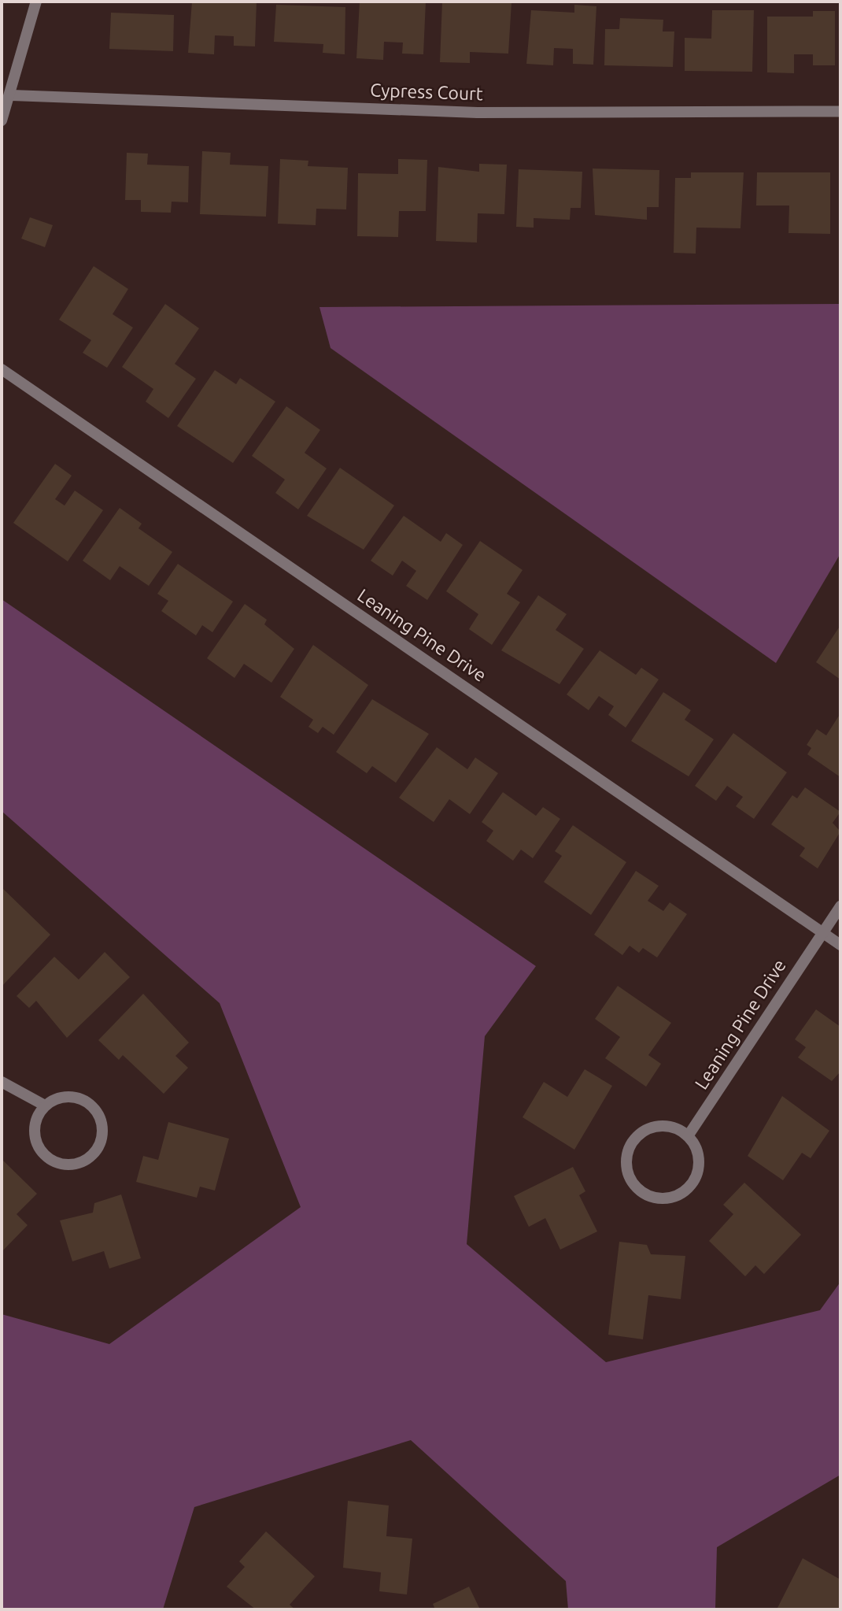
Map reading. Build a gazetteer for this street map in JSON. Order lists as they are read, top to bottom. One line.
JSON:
{"streets":{"street":["Cypress Court","Leaning Pine Drive"]}}
